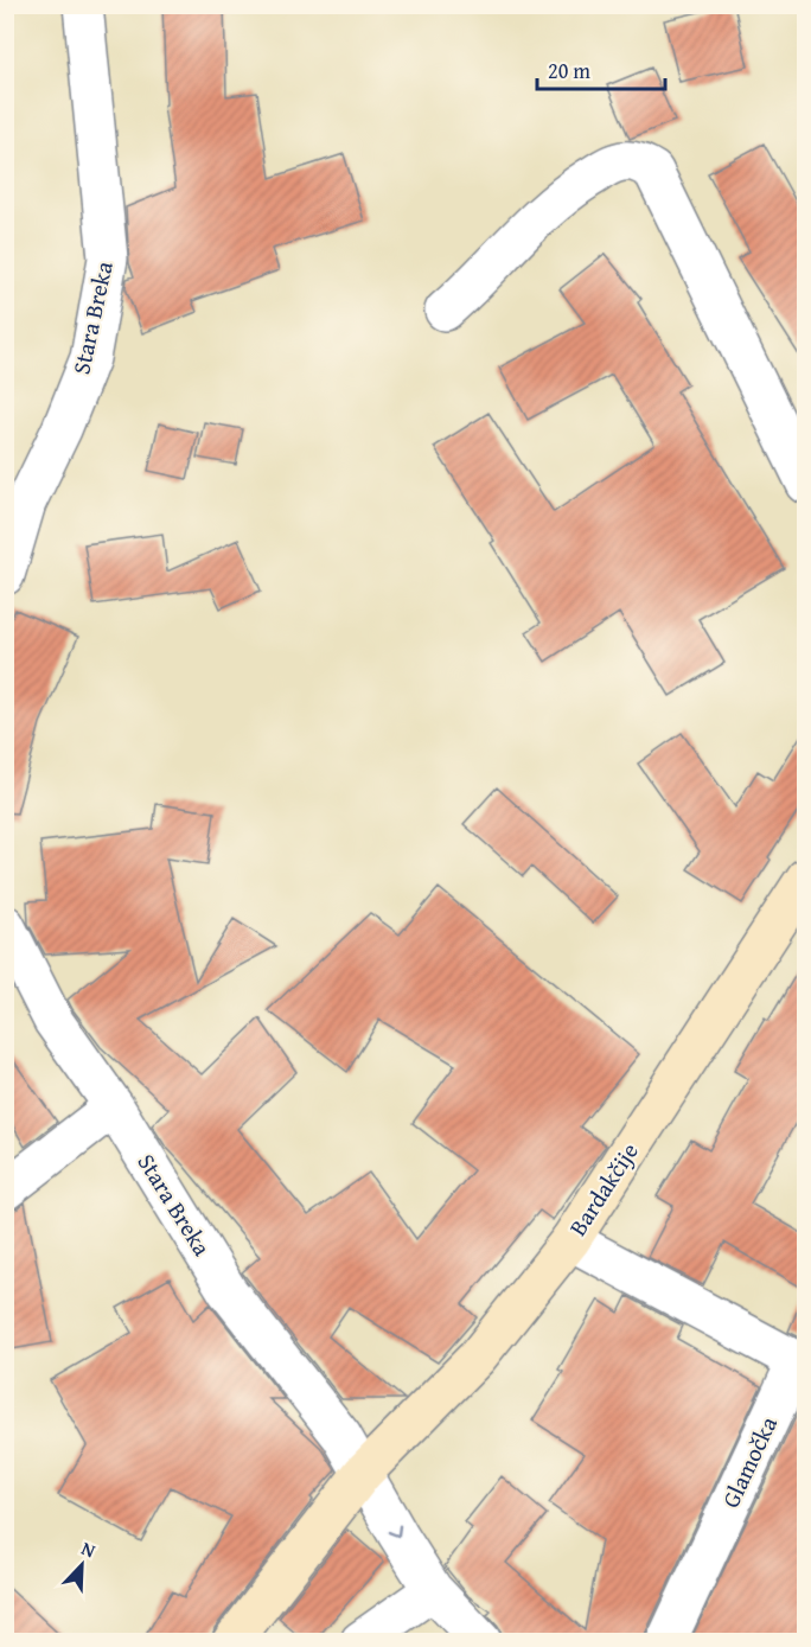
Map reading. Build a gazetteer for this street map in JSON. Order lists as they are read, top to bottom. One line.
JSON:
{"streets":{"street":["Stara Breka","Bardakčije","Glamočka"]},"crossings":[["Stara Breka","Bardakčije"],["Bardakčije","Glamočka"]],"scale_bar":"20 m","north":"top right"}
